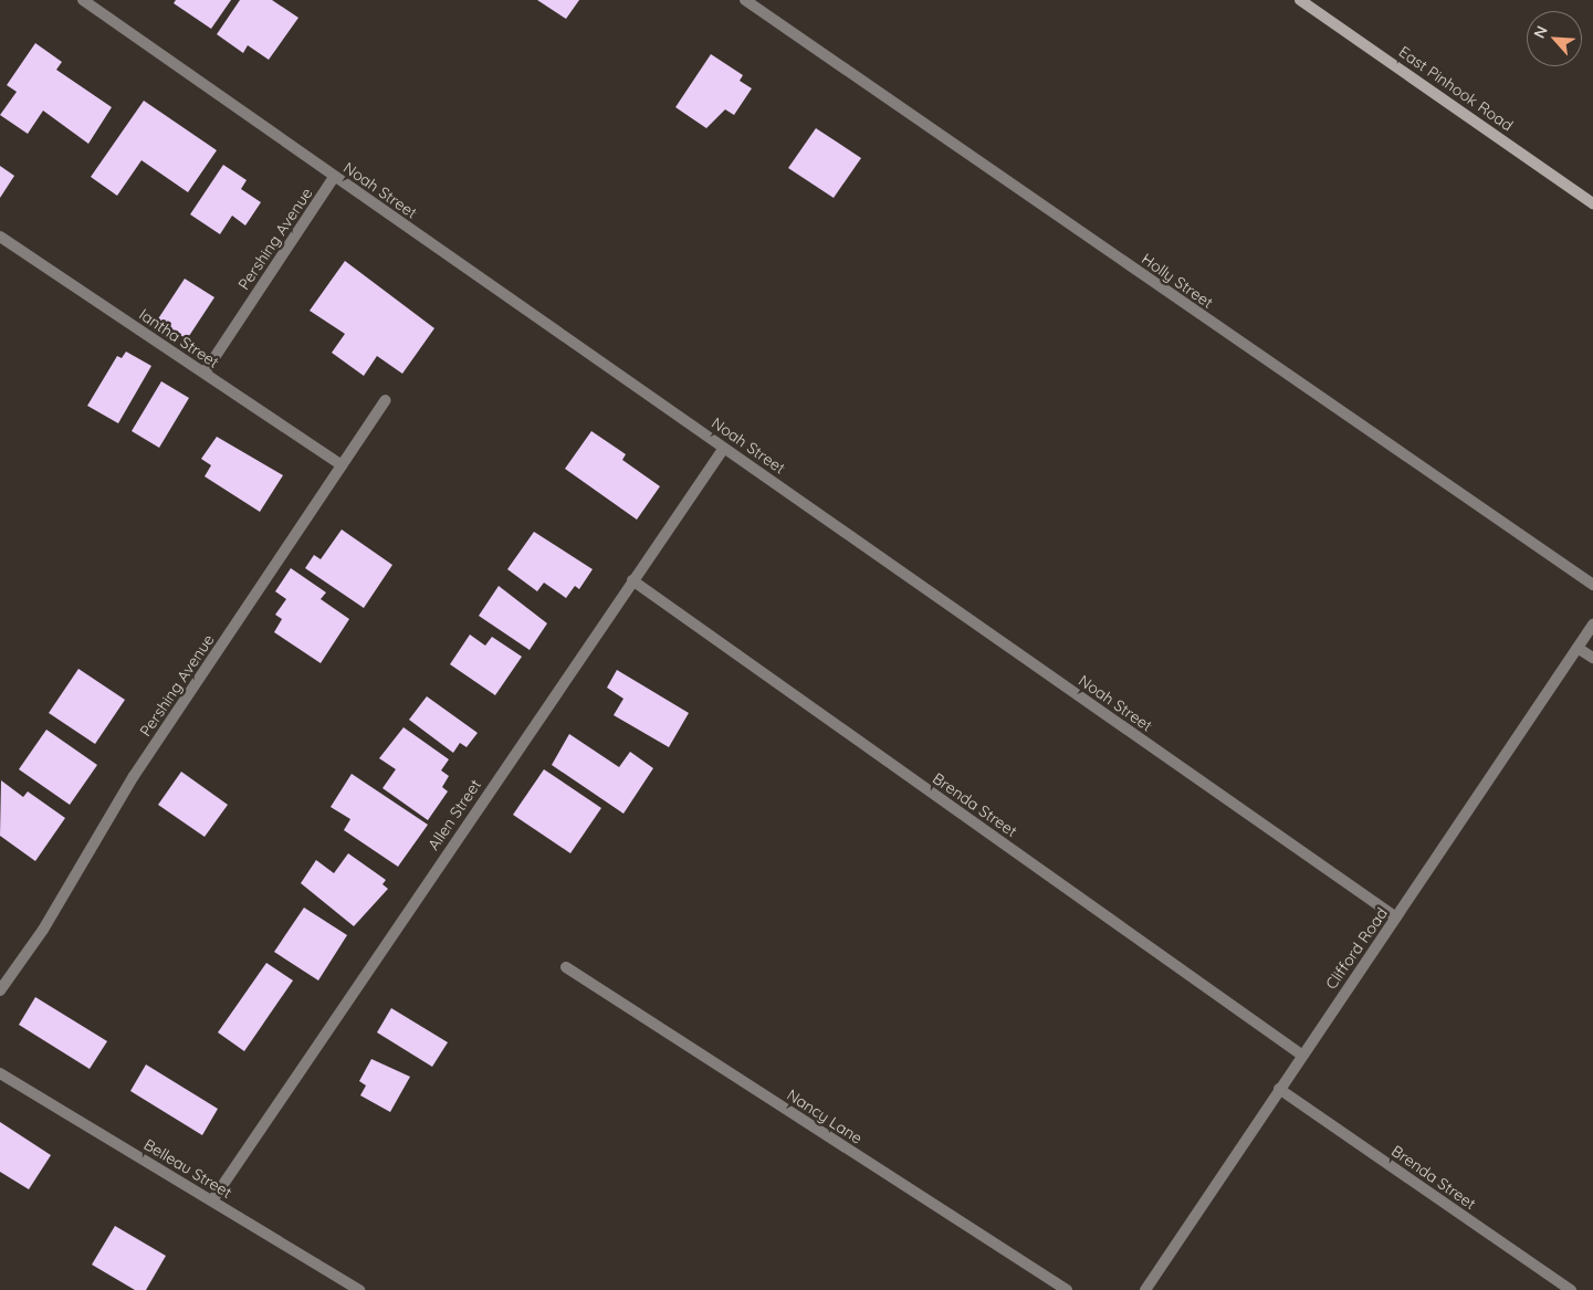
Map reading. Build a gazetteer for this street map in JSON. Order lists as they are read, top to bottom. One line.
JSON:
{"streets":{"main road":["East Pinhook Road"],"street":["Noah Street","Pershing Avenue","Holly Street","Iantha Street","Brenda Street","Allen Street","Clifford Road","Nancy Lane","Belleau Street"]},"crossings":[["Noah Street","Pershing Avenue"],["Noah Street","Allen Street"],["Noah Street","Clifford Road"],["Pershing Avenue","Iantha Street"],["Brenda Street","Allen Street"],["Brenda Street","Clifford Road"],["Allen Street","Belleau Street"]],"north":"top left"}
